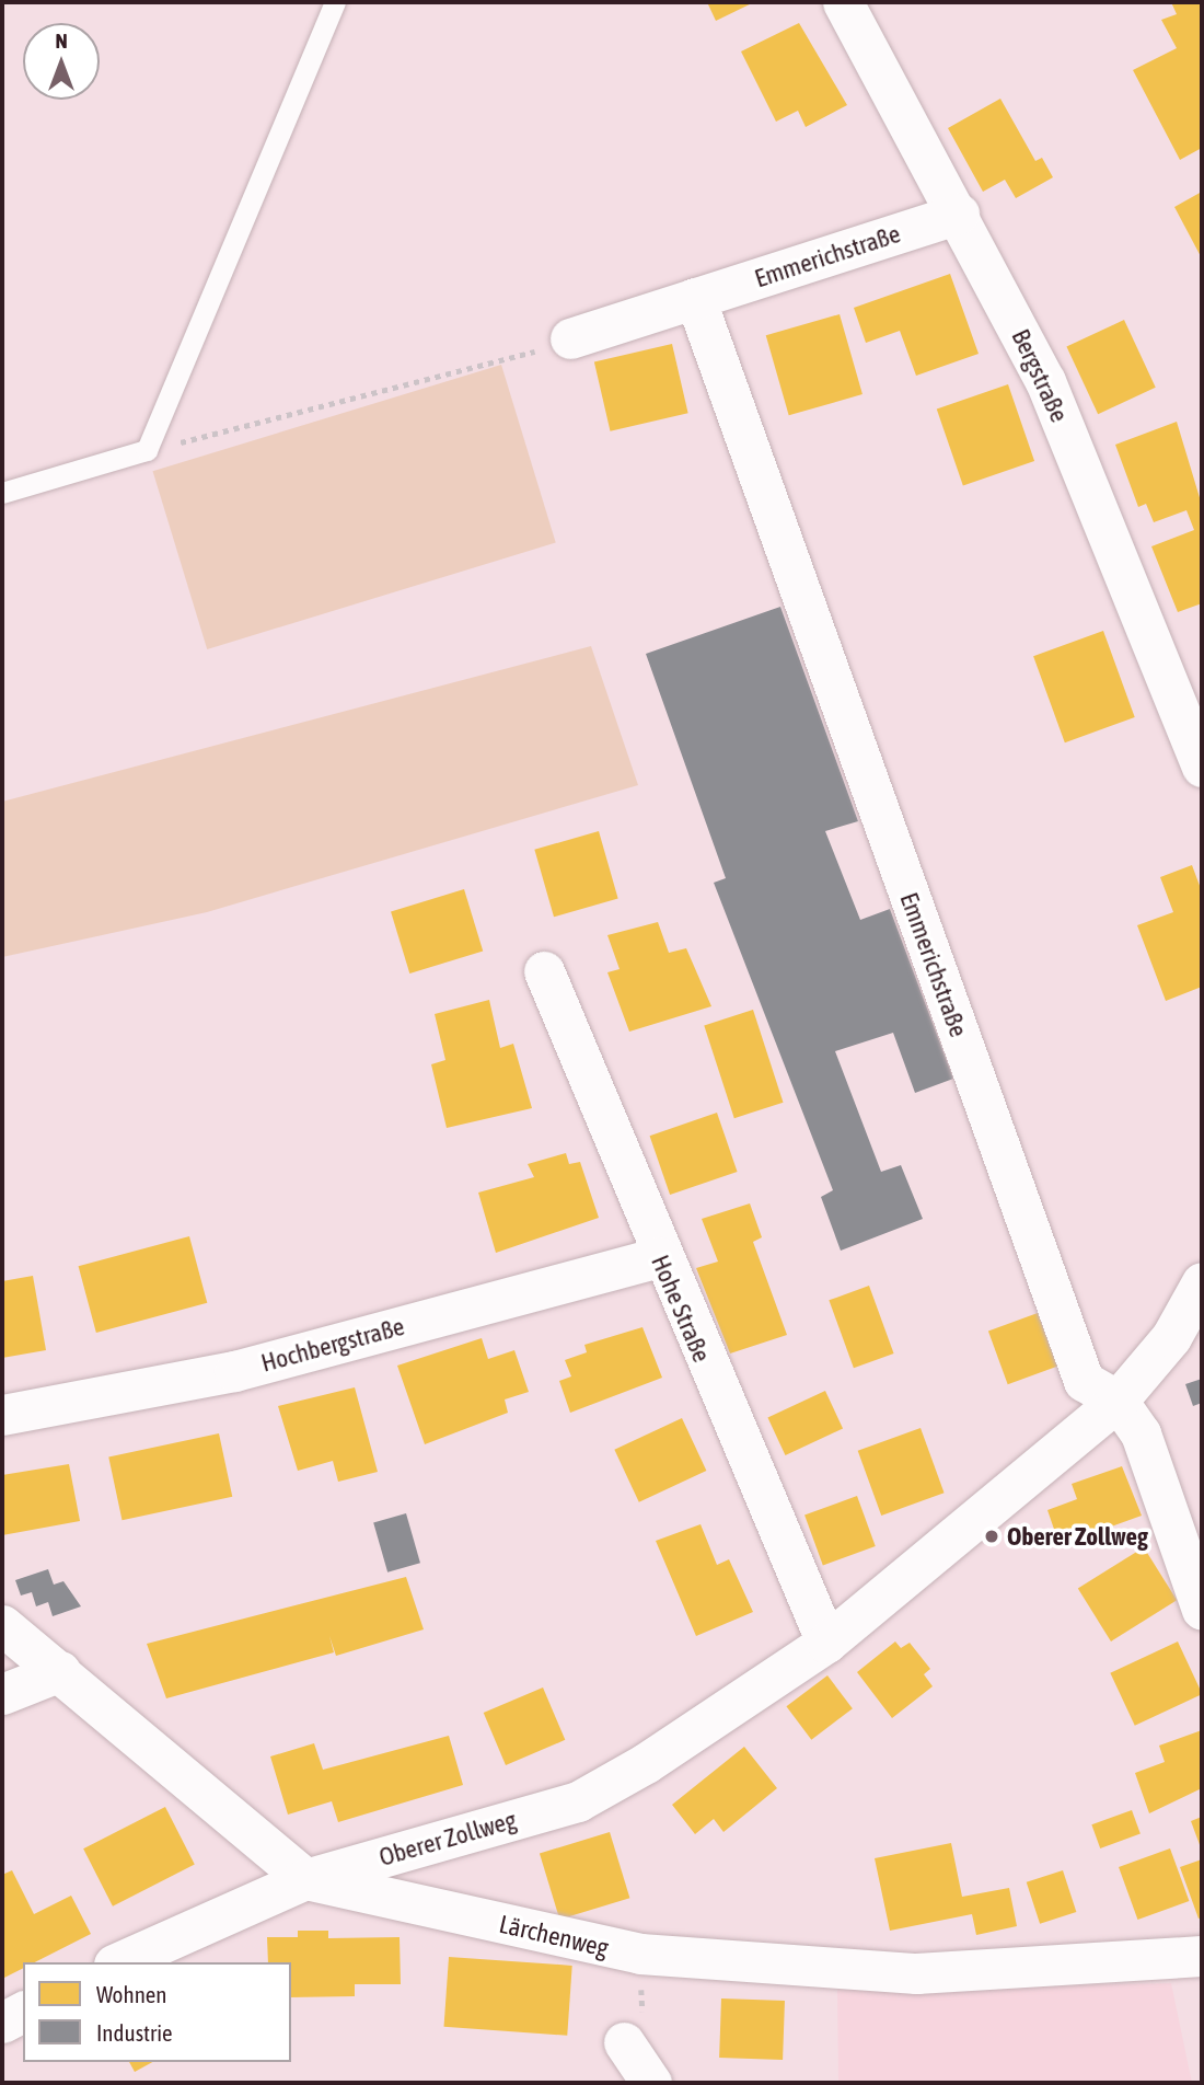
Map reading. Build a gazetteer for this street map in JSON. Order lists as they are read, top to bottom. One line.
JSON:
{"streets":{"street":["Emmerichstraße","Bergstraße","Hohe Straße","Hochbergstraße","Oberer Zollweg","Lärchenweg"]},"crossings":[["Emmerichstraße","Bergstraße"],["Emmerichstraße","Oberer Zollweg"],["Hohe Straße","Hochbergstraße"],["Hohe Straße","Oberer Zollweg"],["Oberer Zollweg","Lärchenweg"]],"places":["Oberer Zollweg"],"legend":["Wohnen","Industrie"],"north":"top"}
